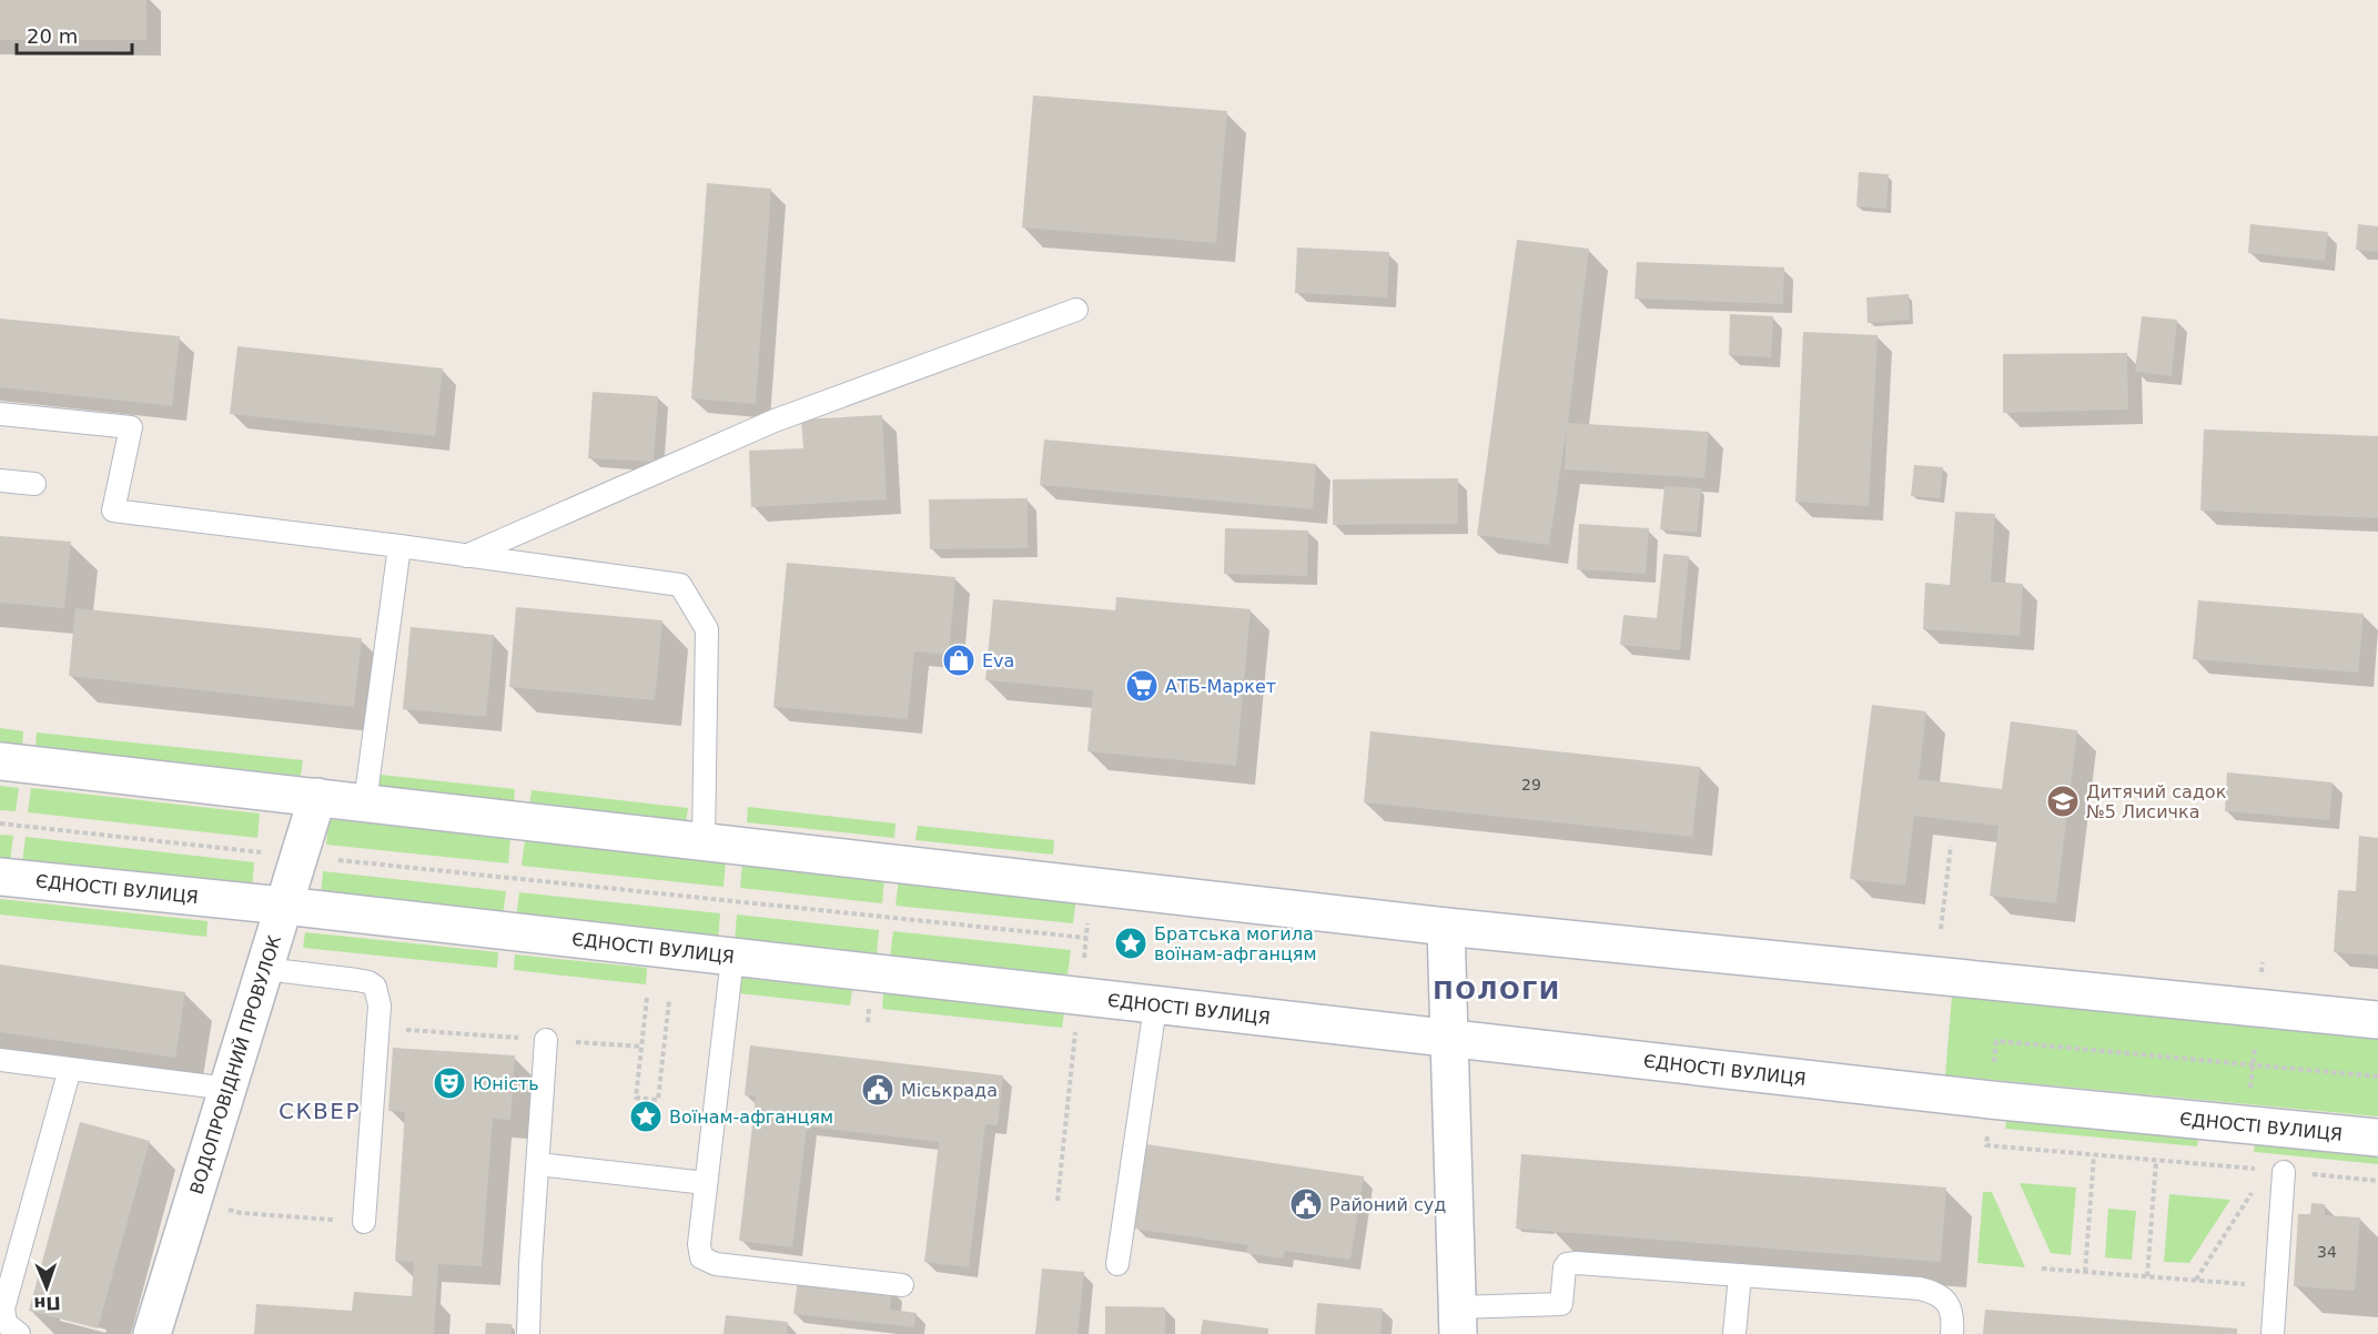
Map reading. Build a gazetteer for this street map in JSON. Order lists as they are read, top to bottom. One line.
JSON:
{"streets":{"street":["ЄДНОСТІ ВУЛИЦЯ","ВОДОПРОВІДНИЙ ПРОВУЛОК"]},"crossings":[["ЄДНОСТІ ВУЛИЦЯ","ВОДОПРОВІДНИЙ ПРОВУЛОК"]],"districts":["ПОЛОГИ","СКВЕР"],"places":{"shop":["Eva"],"supermarket":["АТБ-Маркет"],"school or university":["Дитячий садок №5 Лисичка"],"place":["Братська могила воїнам-афганцям","Воїнам-афганцям"],"theatre":["Юність"],"public building":["Міськрада","Районий суд"]},"house_numbers":["29","34"],"scale_bar":"20 m","north":"bottom"}
